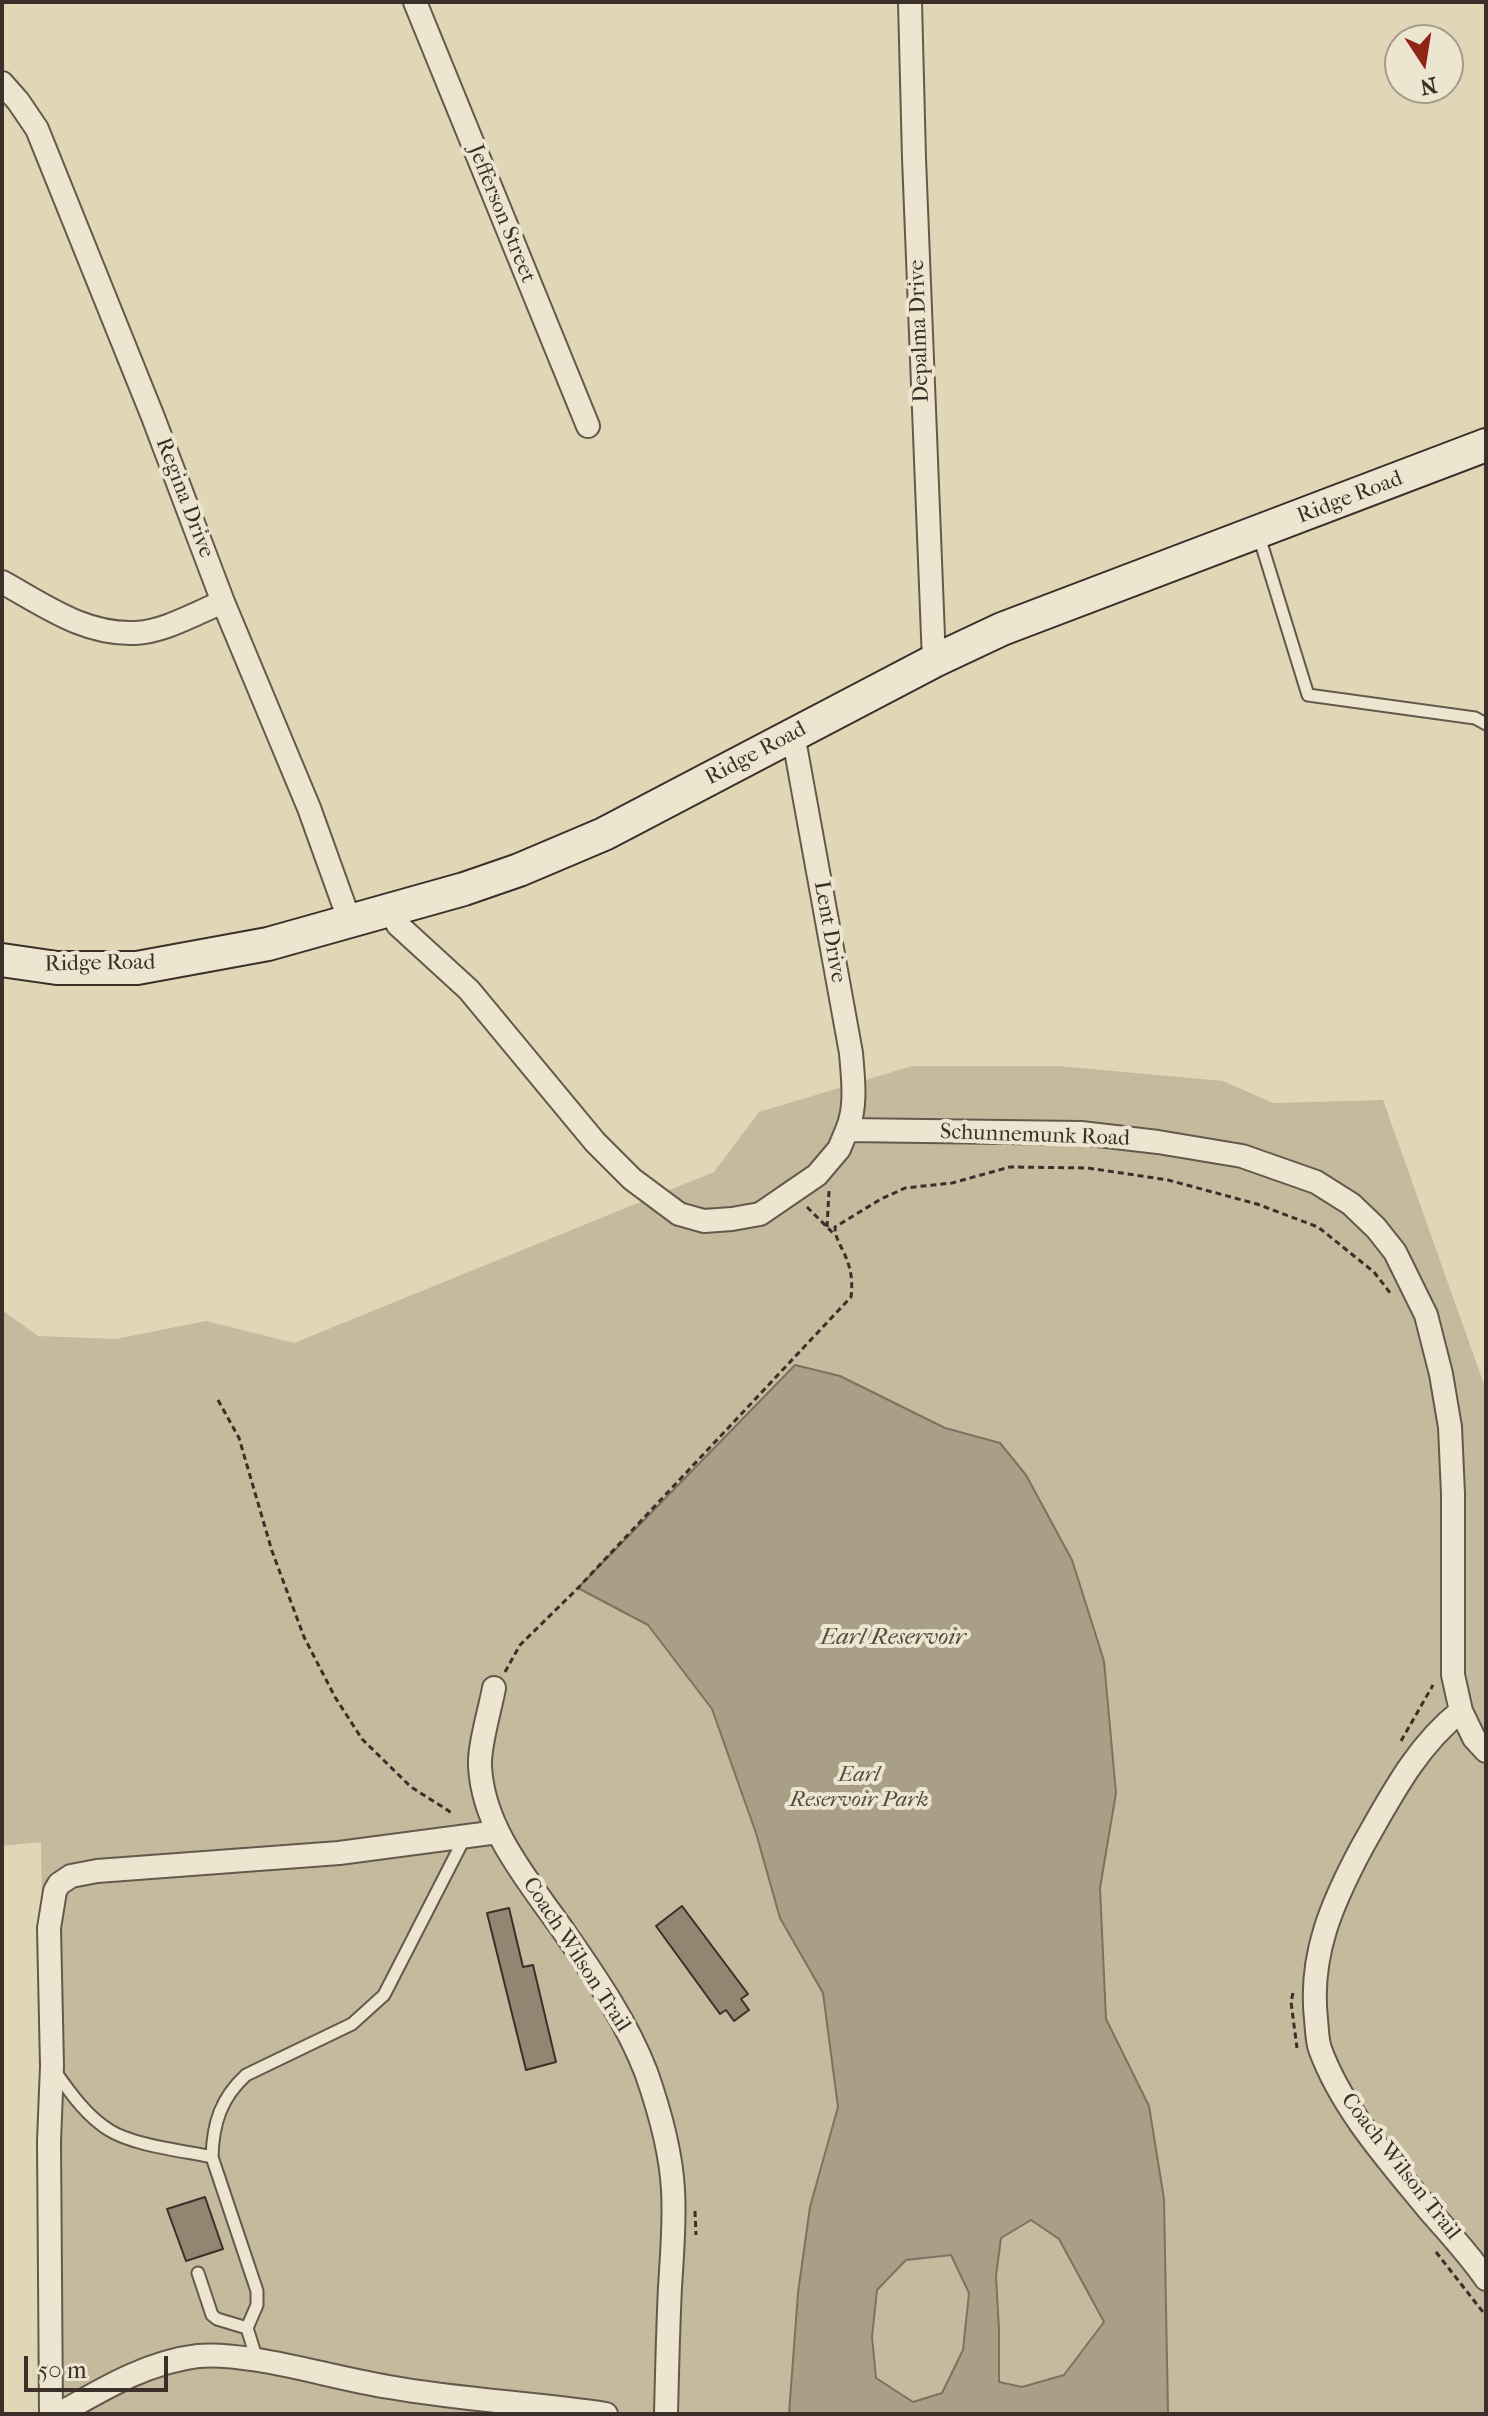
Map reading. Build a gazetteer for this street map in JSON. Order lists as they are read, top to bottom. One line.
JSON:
{"streets":{"street":["Jefferson Street","Depalma Drive","Regina Drive","Ridge Road","Lent Drive","Schunnemunk Road","Coach Wilson Trail"]},"crossings":[["Depalma Drive","Ridge Road"],["Regina Drive","Ridge Road"],["Ridge Road","Lent Drive"],["Lent Drive","Schunnemunk Road"],["Schunnemunk Road","Coach Wilson Trail"]],"water":["Earl Reservoir"],"parks":["Earl Reservoir Park"],"scale_bar":"50 m","north":"bottom"}
